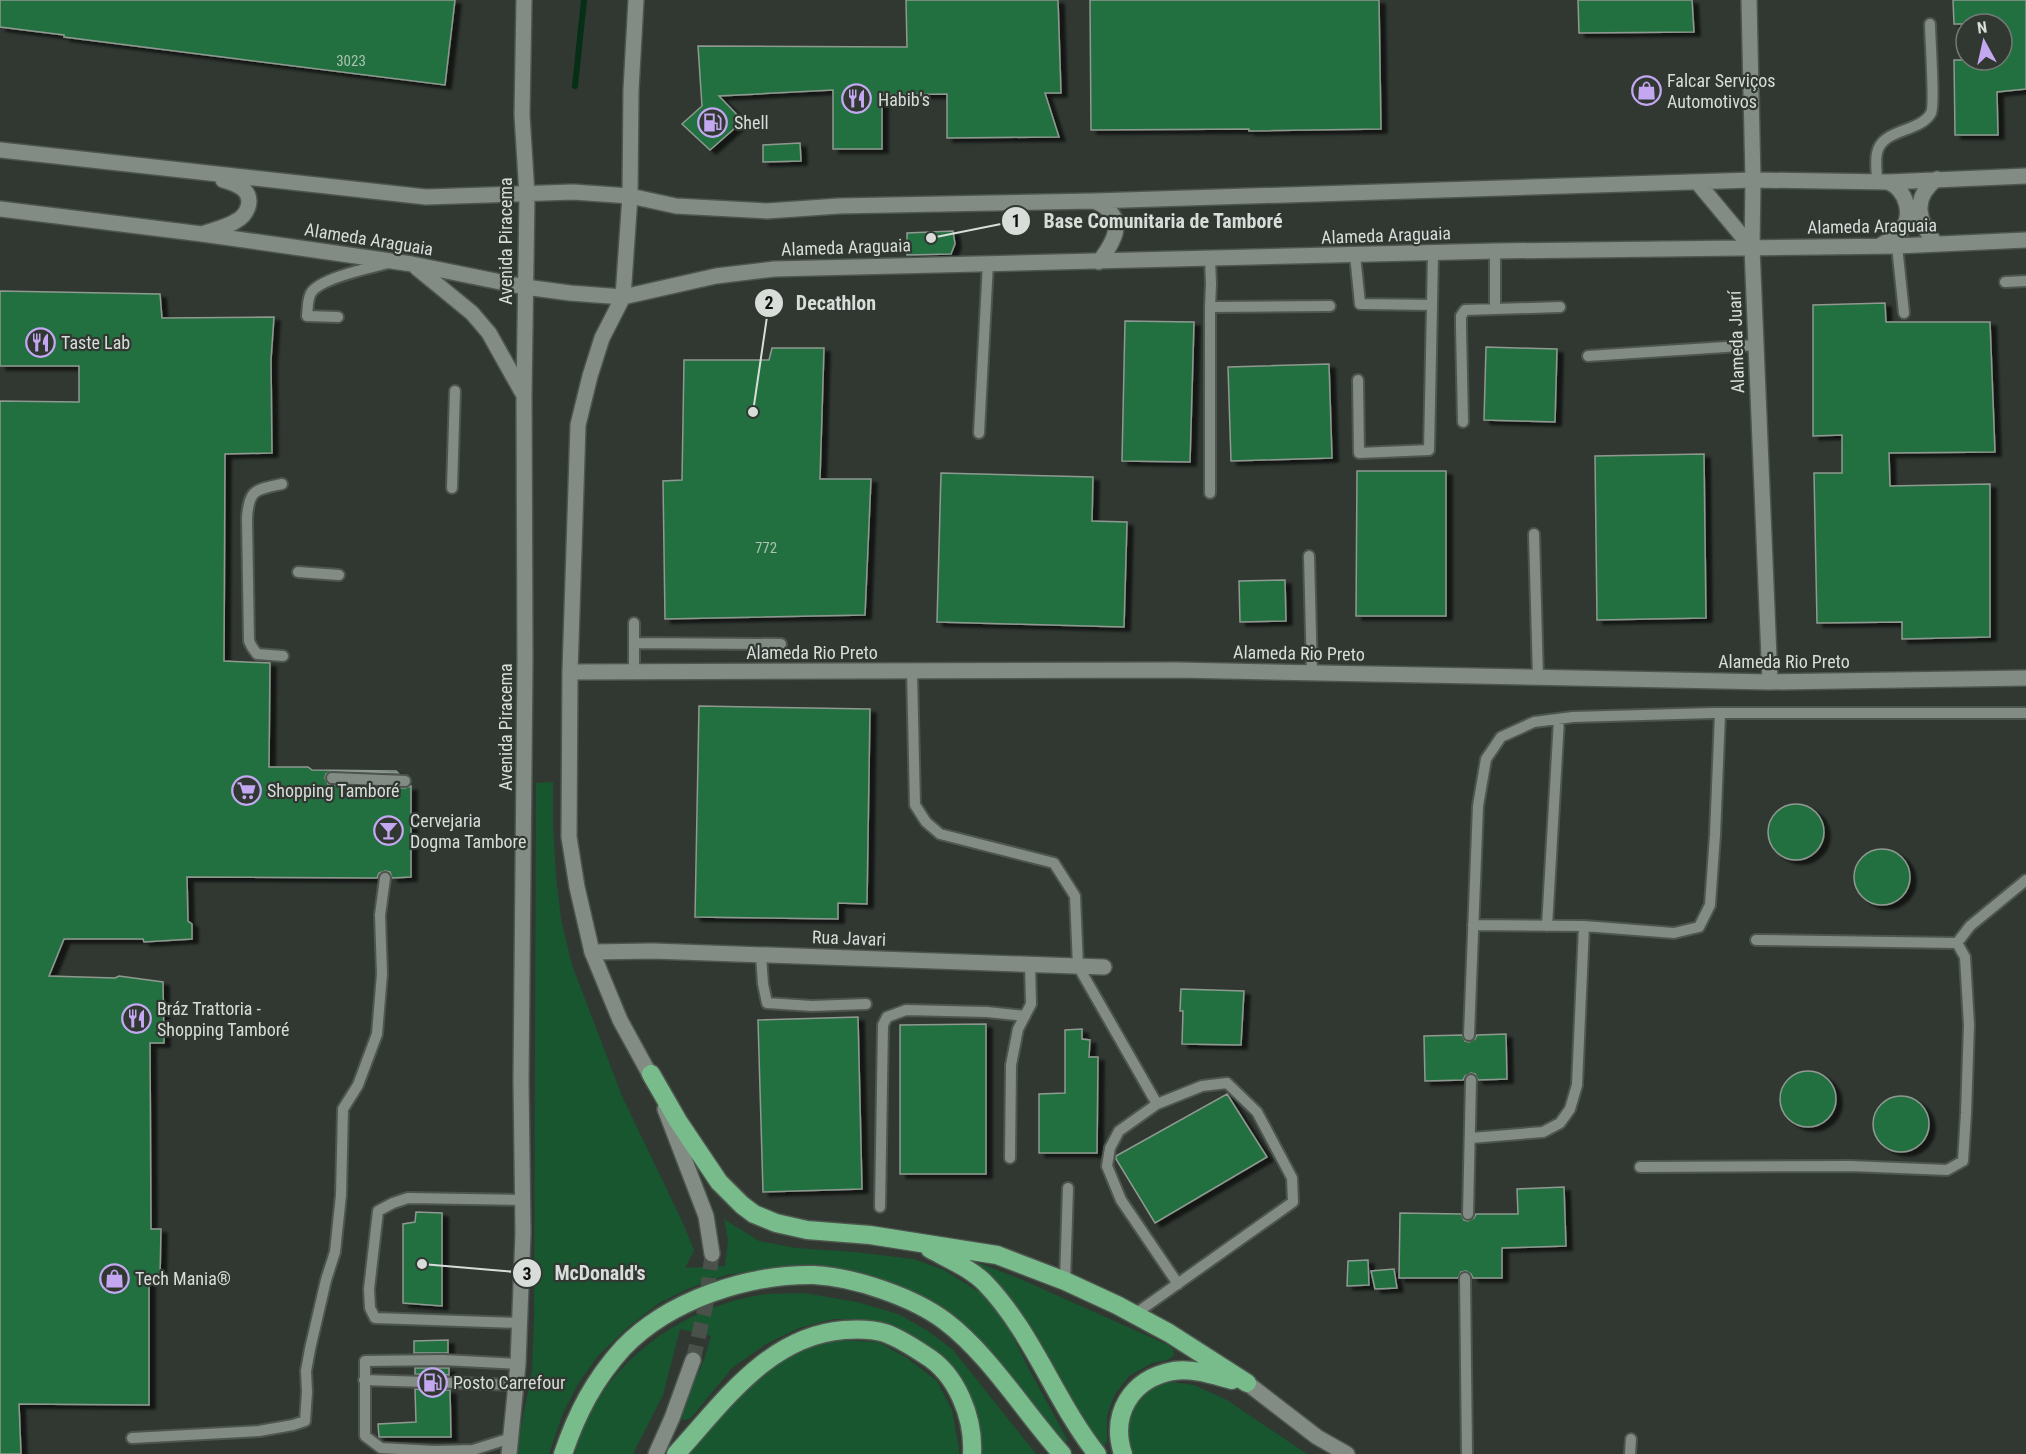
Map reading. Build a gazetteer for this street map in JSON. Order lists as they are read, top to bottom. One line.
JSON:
{"streets":{"street":["Alameda Araguaia","Avenida Piracema","Alameda Juarí","Alameda Rio Preto","Rua Javari"]},"crossings":[["Alameda Araguaia","Avenida Piracema"],["Alameda Araguaia","Alameda Juarí"],["Alameda Juarí","Alameda Rio Preto"]],"places":{"shop":["Falcar Serviços Automotivos","Tech Mania®"],"restaurant":["Habib's","Taste Lab","Bráz Trattoria - Shopping Tamboré"],"fuel station":["Shell","Posto Carrefour"],"other":["Base Comunitaria de Tamboré","Decathlon","McDonald's"],"supermarket":["Shopping Tamboré"],"bar":["Cervejaria Dogma Tambore"]},"house_numbers":["3023","772"],"north":"top"}
